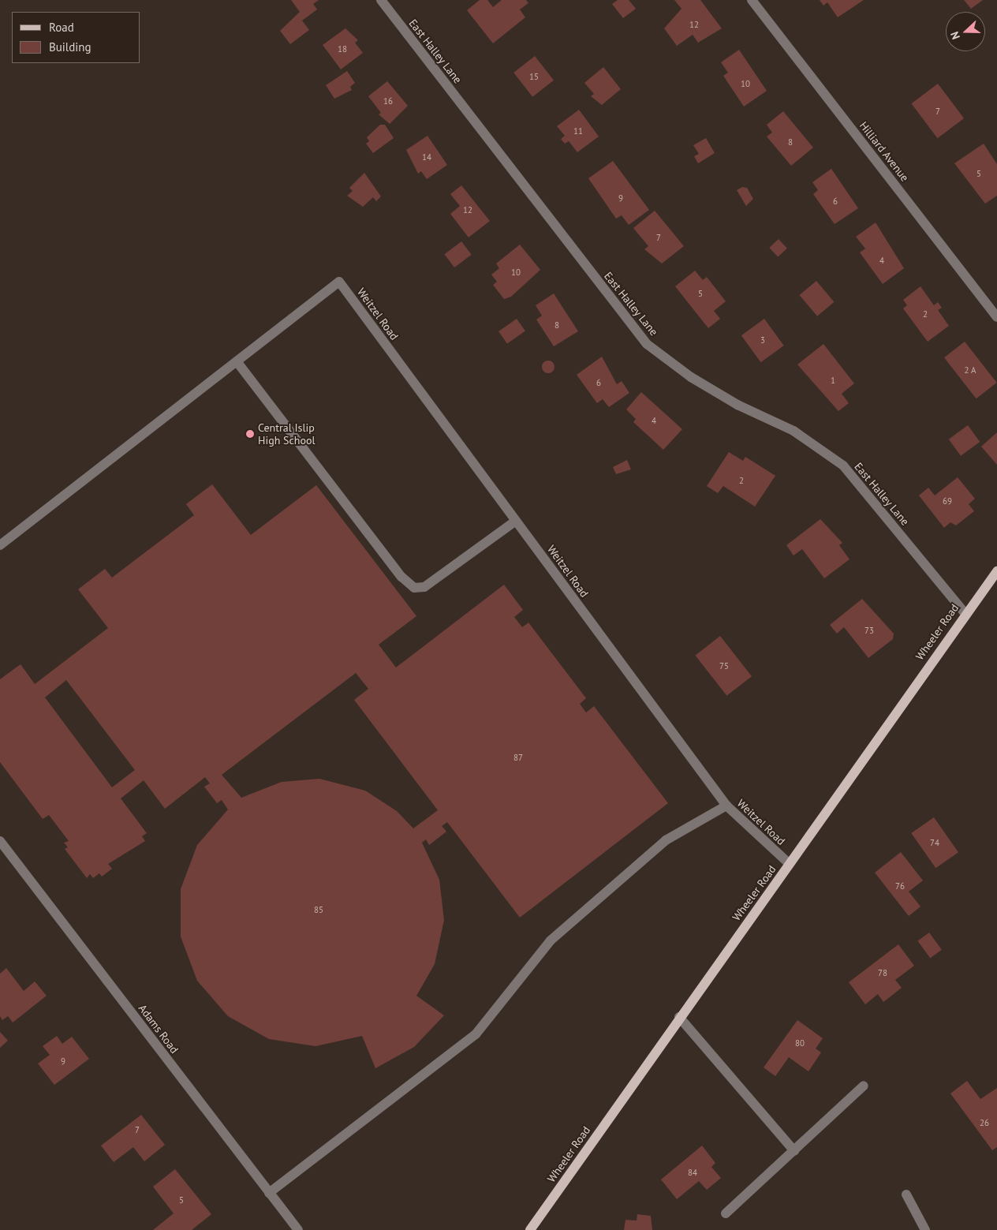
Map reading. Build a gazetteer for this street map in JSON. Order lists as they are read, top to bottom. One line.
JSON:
{"streets":{"main road":["Wheeler Road"],"street":["East Halley Lane","Hilliard Avenue","Weitzel Road","Adams Road"]},"crossings":[["East Halley Lane","Wheeler Road"],["Weitzel Road","Wheeler Road"]],"places":["Central Islip High School"],"house_numbers":["12","18","15","10","16","7","11","8","14","5","9","6","12","7","4","10","5","2","8","3","2 A","1","6","4","2","69","73","75","87","74","76","85","78","80","9","26","7","84","5"],"legend":["Road","Building"],"north":"left"}
